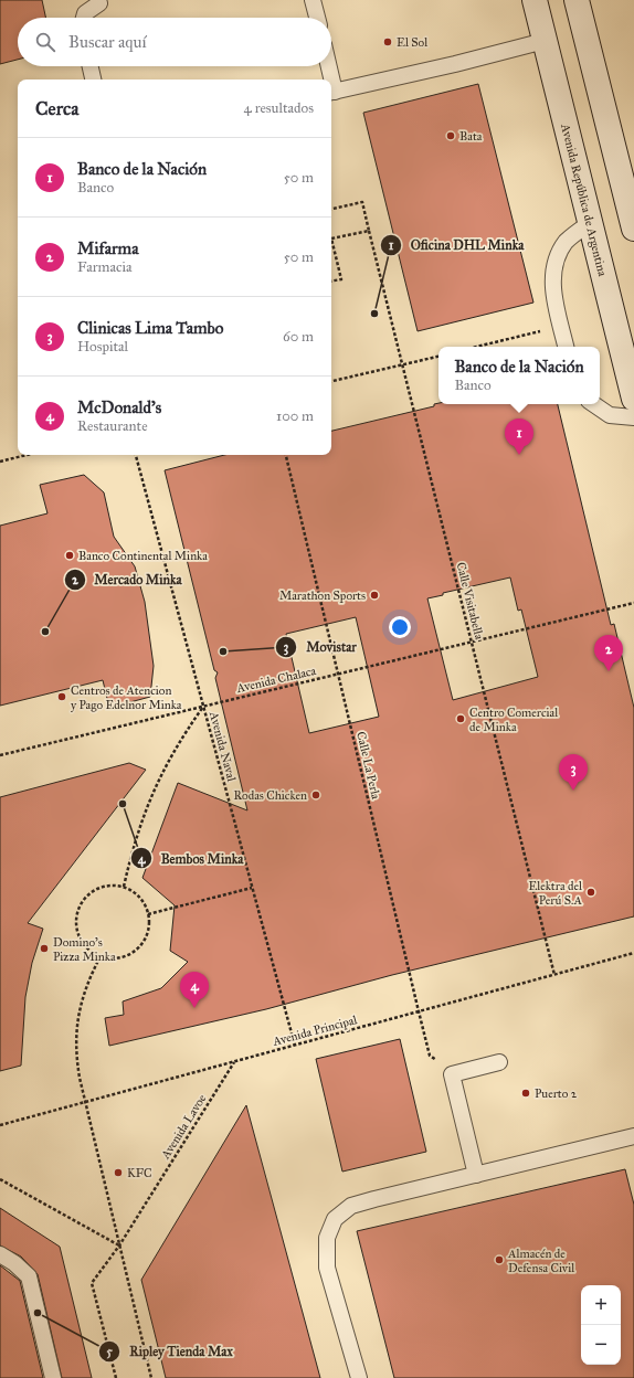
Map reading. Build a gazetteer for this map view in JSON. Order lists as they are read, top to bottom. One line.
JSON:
{"streets":{"main road":["Avenida República de Argentina"],"path":["Calle Visitabella","Avenida Chalaca","Avenida Naval","Calle La Perla","Avenida Principal","Avenida Lavoe"]},"crossings":[["Calle Visitabella","Avenida Chalaca"],["Calle Visitabella","Avenida Principal"],["Avenida Chalaca","Avenida Naval"],["Avenida Chalaca","Calle La Perla"],["Avenida Naval","Avenida Principal"],["Calle La Perla","Avenida Principal"],["Avenida Principal","Avenida Lavoe"]],"places":["El Sol","Bata","Oficina DHL Minka","Banco Continental Minka","Marathon Sports","Mercado Minka","Movistar","Centros de Atencion y Pago Edelnor Minka","Centro Comercial de Minka","Rodas Chicken","Bembos Minka","Elektra del Perú S.A","Domino's Pizza Minka","Puerto 2","KFC","Almacén de Defensa Civil","Ripley Tienda Max"],"page":{"search":"Buscar aquí","heading":["Cerca","4 resultados"],"list":[{"mark":"1","name":"Banco de la Nación","note":"Banco","value":"50 m"},{"mark":"2","name":"Mifarma","note":"Farmacia","value":"50 m"},{"mark":"3","name":"Clinicas Lima Tambo","note":"Hospital","value":"60 m"},{"mark":"4","name":"McDonald's","note":"Restaurante","value":"100 m"}],"popup":["Banco de la Nación","Banco"],"pins":["1","2","3","4"],"map_buttons":["+","−"]}}
